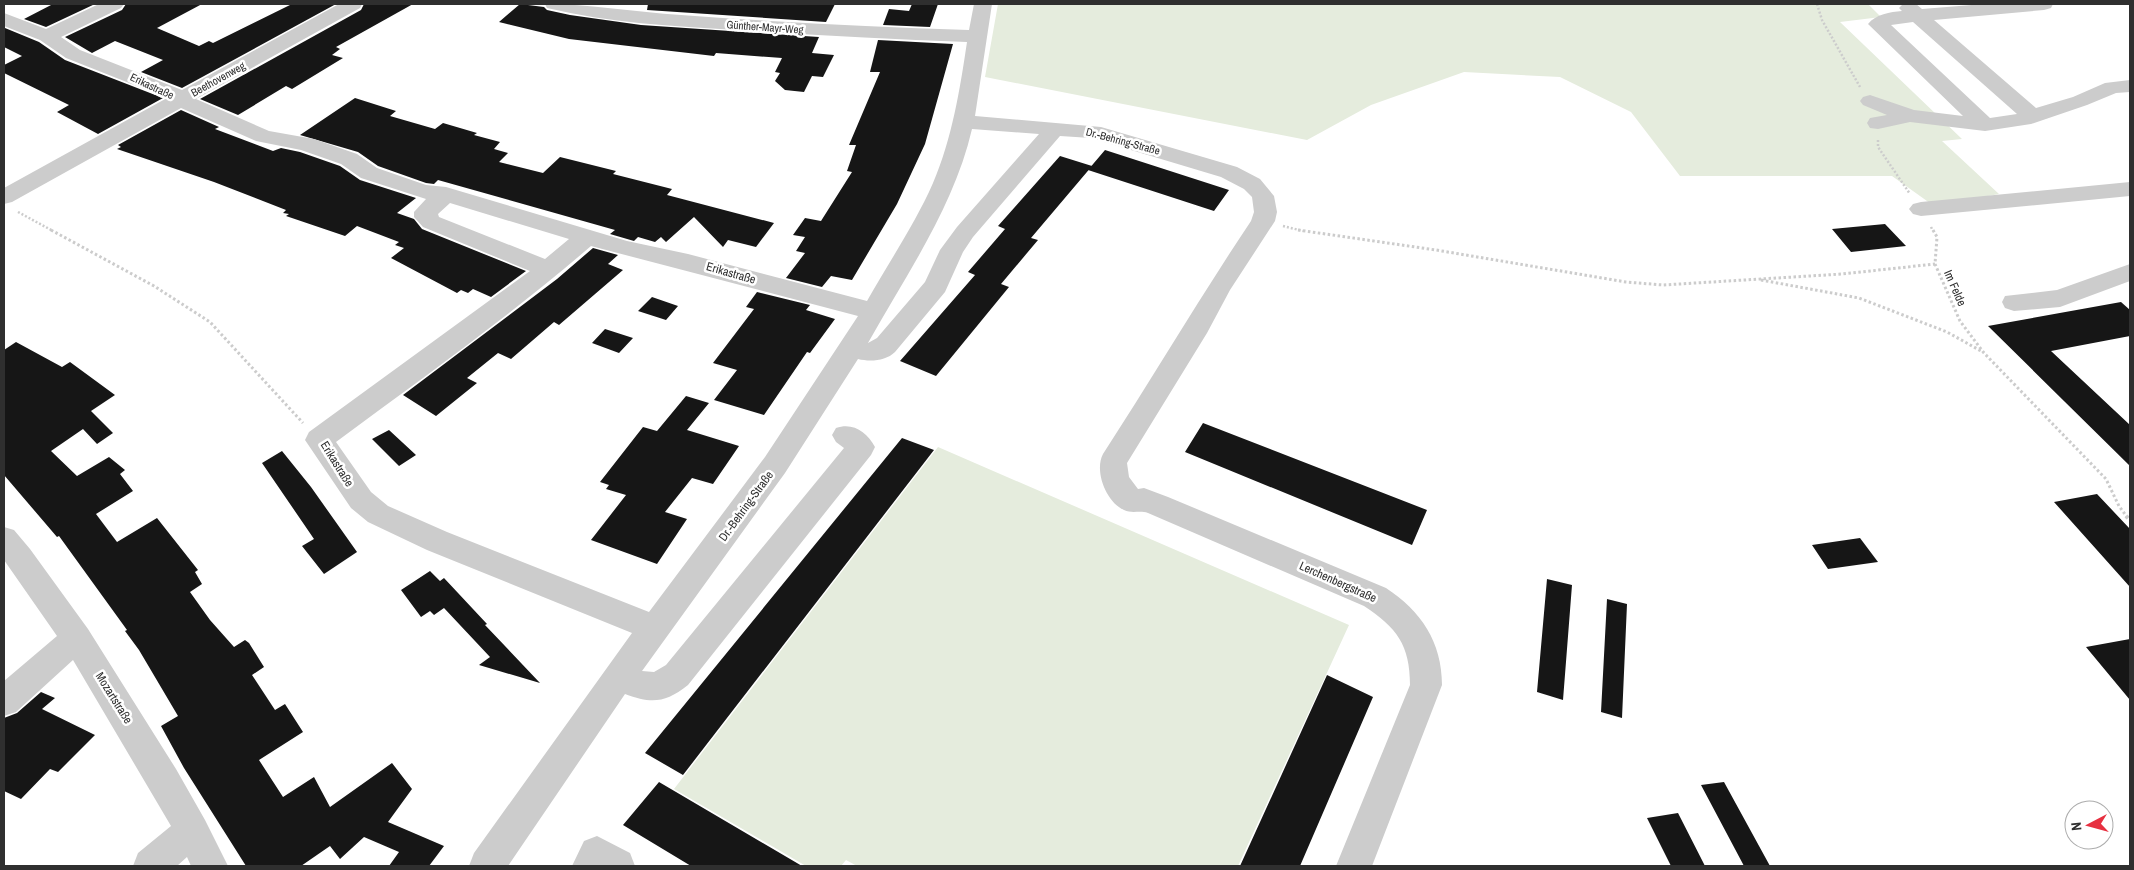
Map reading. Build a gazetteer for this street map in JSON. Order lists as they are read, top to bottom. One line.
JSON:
{"streets":{"street":["Günther-Mayr-Weg","Beethovenweg","Erikastraße","Dr.-Behring-Straße","Lerchenbergstraße","Mozartstraße"],"path":["Im Felde"]},"crossings":[["Günther-Mayr-Weg","Dr.-Behring-Straße"],["Beethovenweg","Erikastraße"],["Erikastraße","Dr.-Behring-Straße"],["Dr.-Behring-Straße","Lerchenbergstraße"]],"north":"left"}
